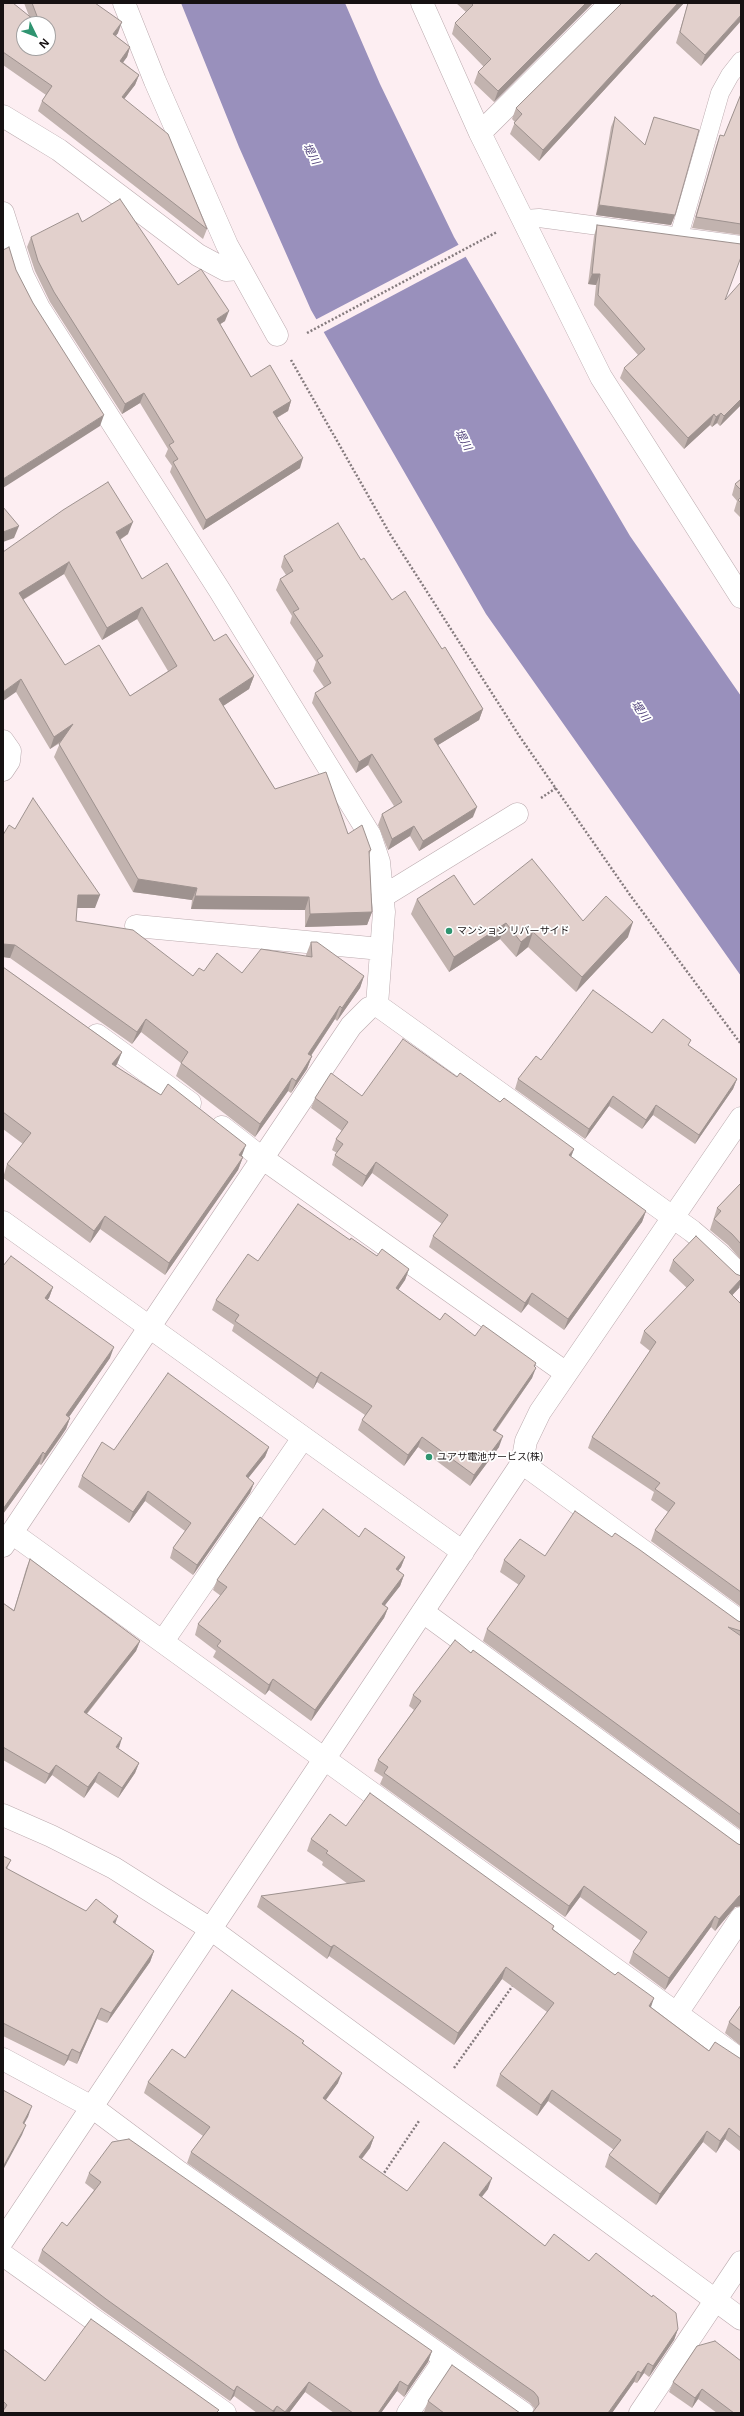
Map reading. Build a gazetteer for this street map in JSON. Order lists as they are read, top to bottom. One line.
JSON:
{"water":["堤川"],"places":["マンション リバーサイド","ユアサ電池サービス(株)"],"north":"bottom right"}
